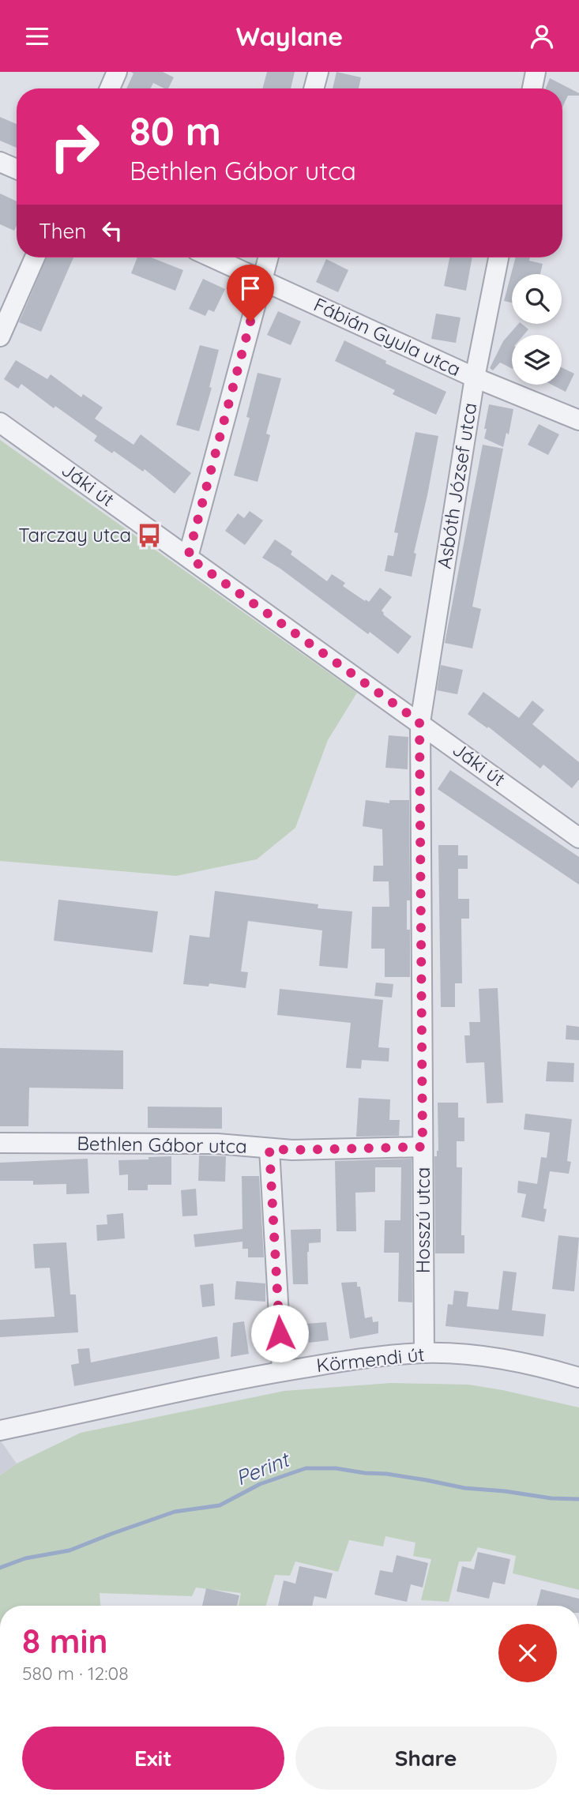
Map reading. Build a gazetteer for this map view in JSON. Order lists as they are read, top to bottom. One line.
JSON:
{"streets":{"street":["Fábián Gyula utca","Jáki út","Asbóth József utca","Bethlen Gábor utca","Hosszú utca","Körmendi út"]},"crossings":[["Fábián Gyula utca","Asbóth József utca"],["Jáki út","Asbóth József utca"],["Jáki út","Hosszú utca"],["Asbóth József utca","Hosszú utca"],["Bethlen Gábor utca","Hosszú utca"],["Hosszú utca","Körmendi út"]],"water":["Perint"],"places":{"bus stop":["Tarczay utca"]},"page":{"header":"Waylane","turn":["80 m","Bethlen Gábor utca"],"then":"Then","heading":["8 min","580 m · 12:08"],"buttons":["Exit","Share"]}}
